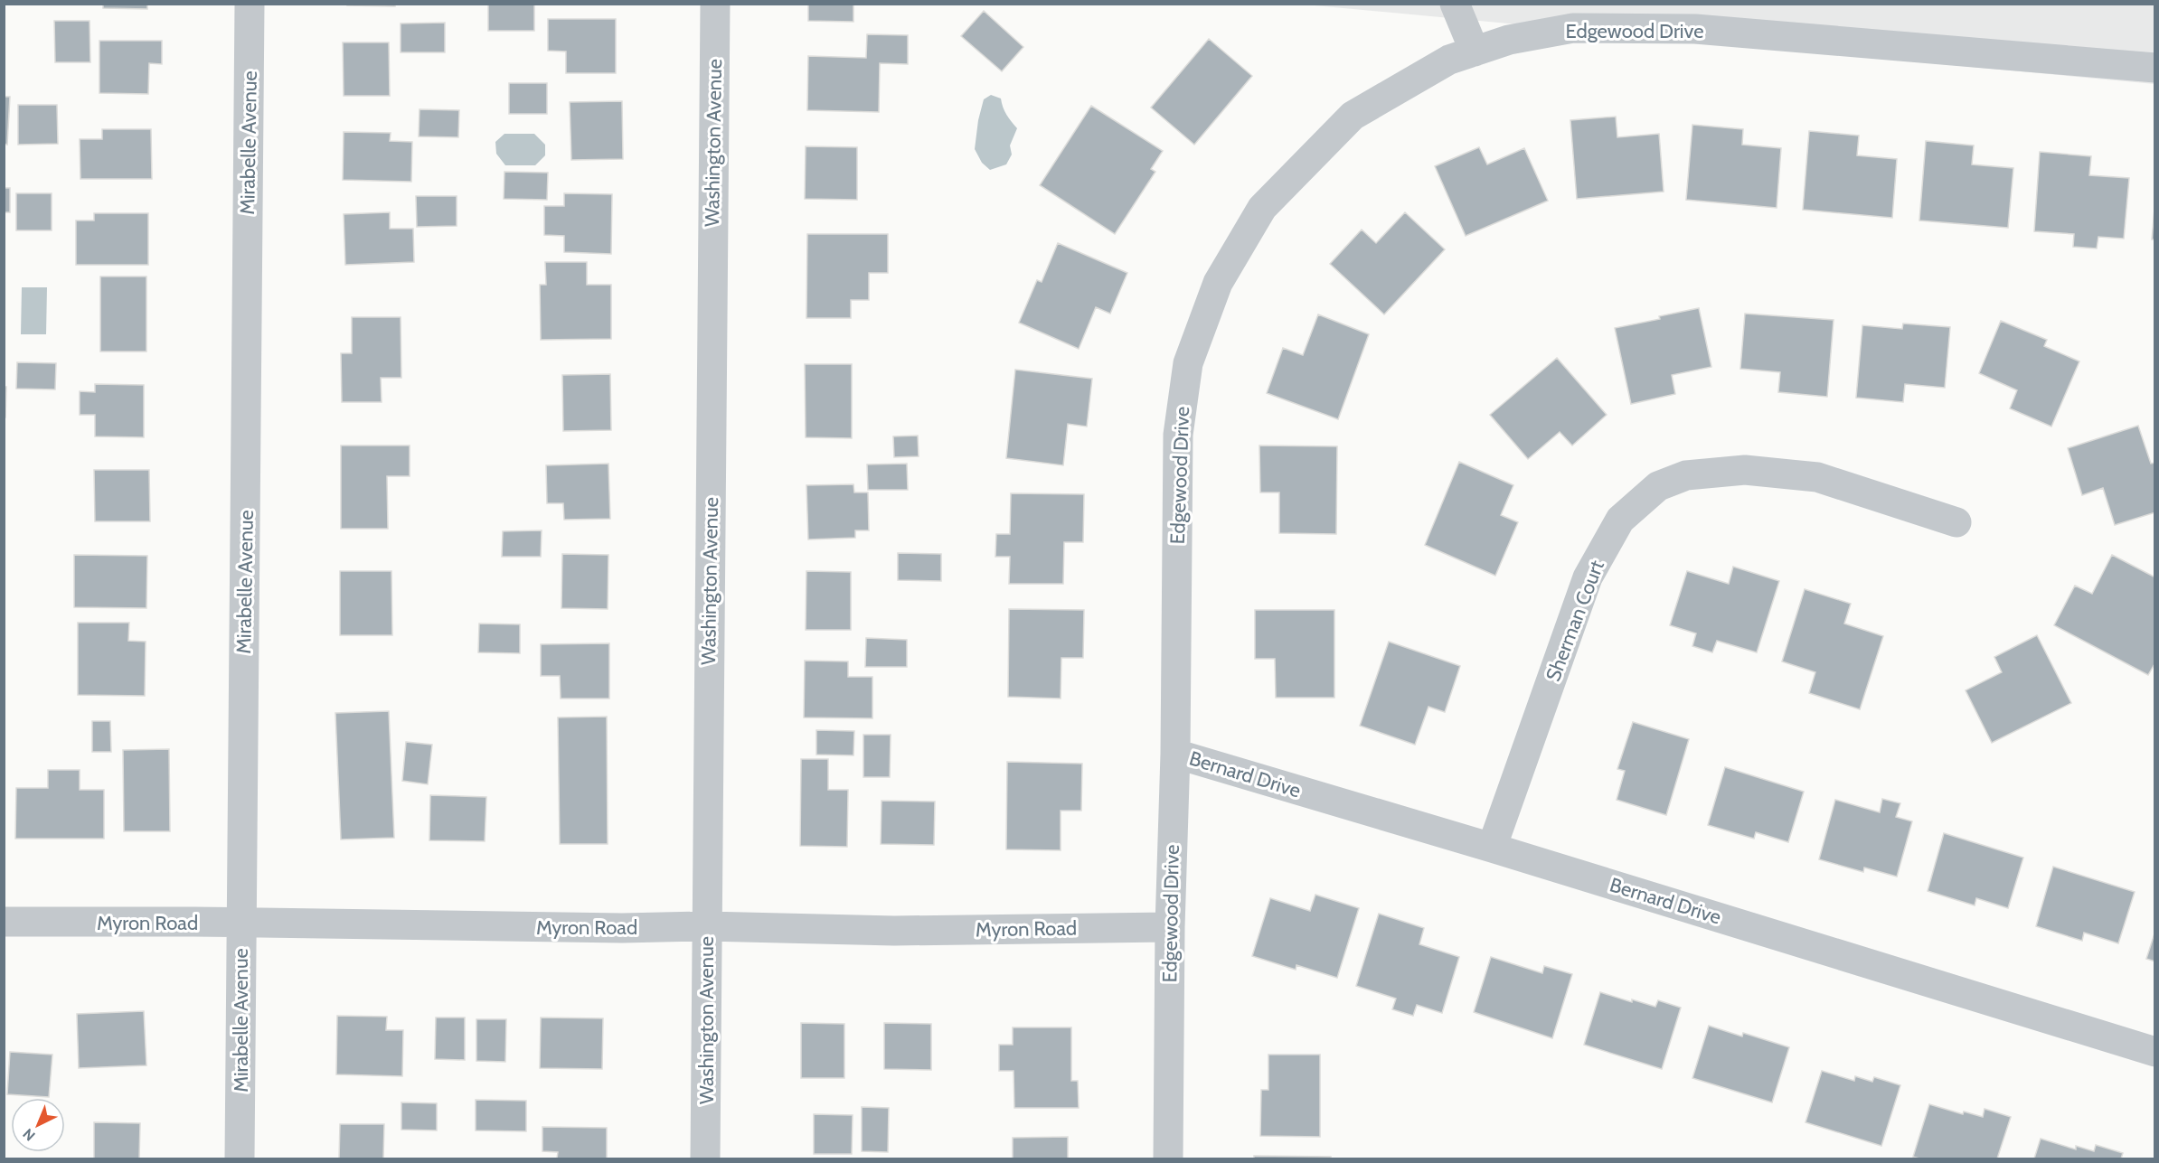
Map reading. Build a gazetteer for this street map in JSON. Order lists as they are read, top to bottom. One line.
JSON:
{"streets":{"street":["Edgewood Drive","Mirabelle Avenue","Washington Avenue","Sherman Court","Bernard Drive","Myron Road"]},"crossings":[["Edgewood Drive","Bernard Drive"],["Edgewood Drive","Myron Road"],["Mirabelle Avenue","Myron Road"],["Washington Avenue","Myron Road"],["Sherman Court","Bernard Drive"]],"north":"bottom left"}
